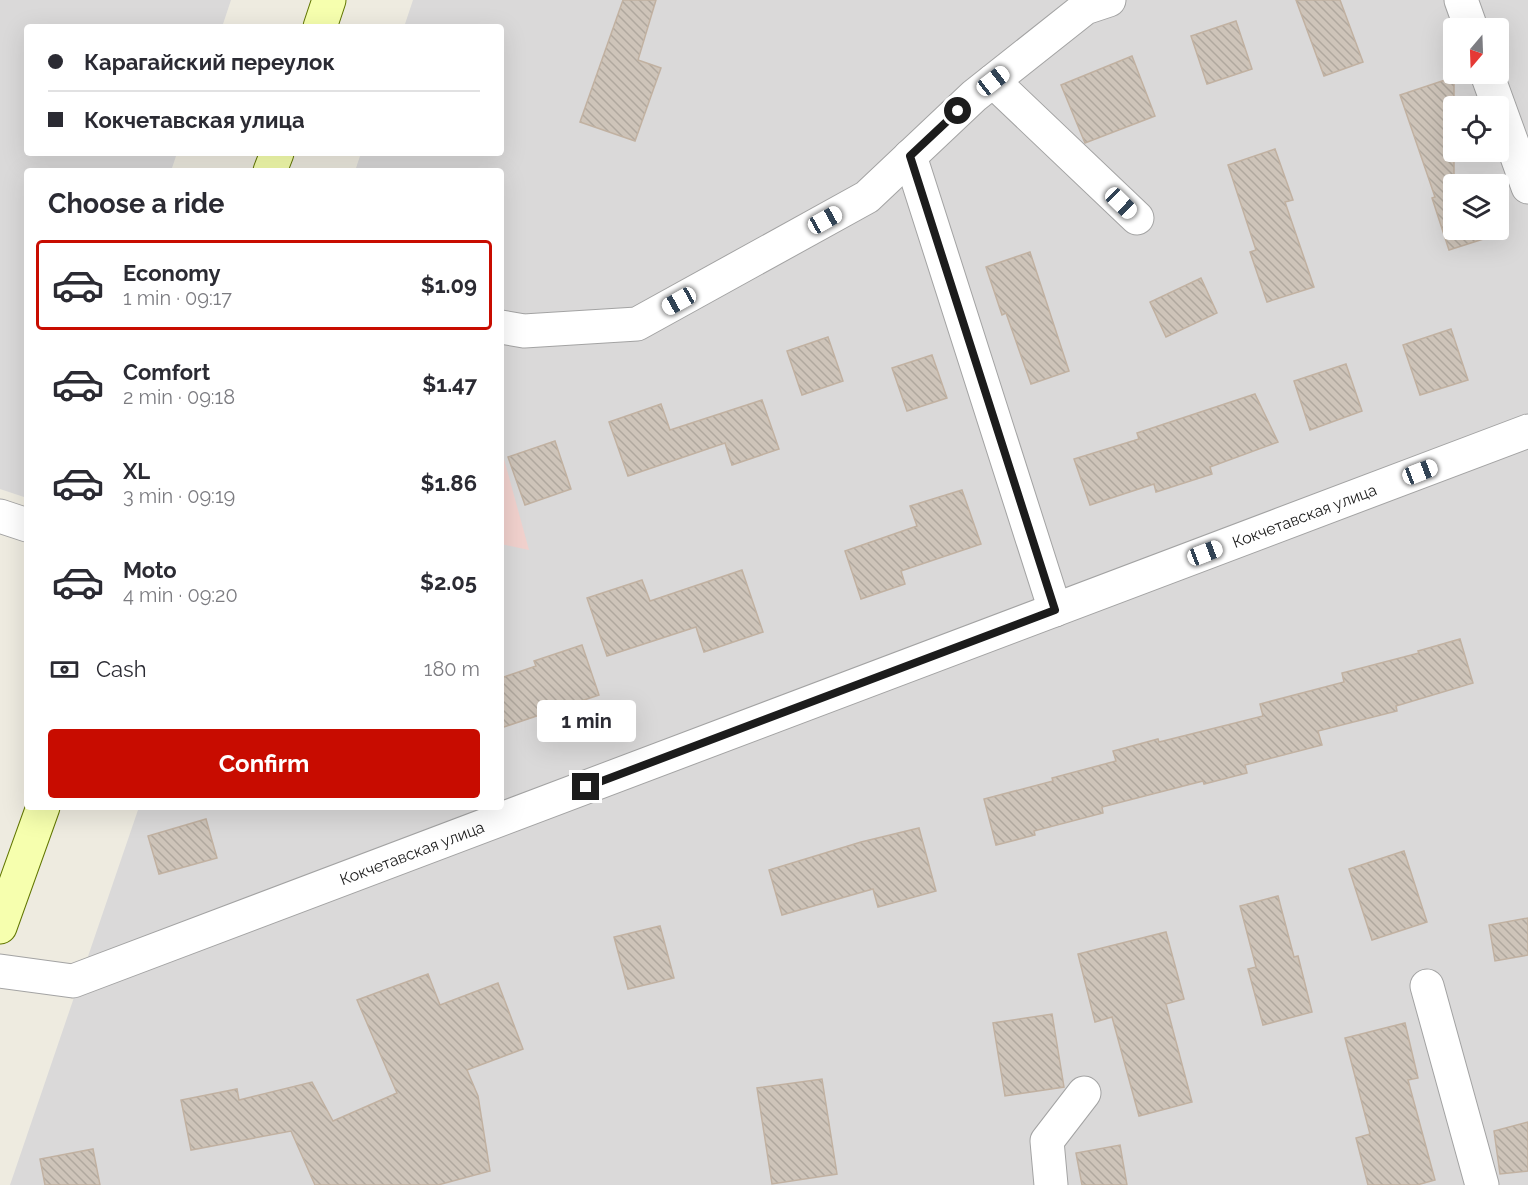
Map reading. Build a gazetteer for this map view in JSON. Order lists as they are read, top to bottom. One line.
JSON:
{"streets":{"street":["Кокчетавская улица"]},"north":"bottom","page":{"banner":["Карагайский переулок","Кокчетавская улица"],"heading":"Choose a ride","list":[{"name":"Economy","note":"1 min · 09:17","value":"$1.09"},{"name":"Comfort","note":"2 min · 09:18","value":"$1.47"},{"name":"XL","note":"3 min · 09:19","value":"$1.86"},{"name":"Moto","note":"4 min · 09:20","value":"$2.05"}],"pay":["Cash","180 m"],"bubble":"1 min","buttons":"Confirm"}}
